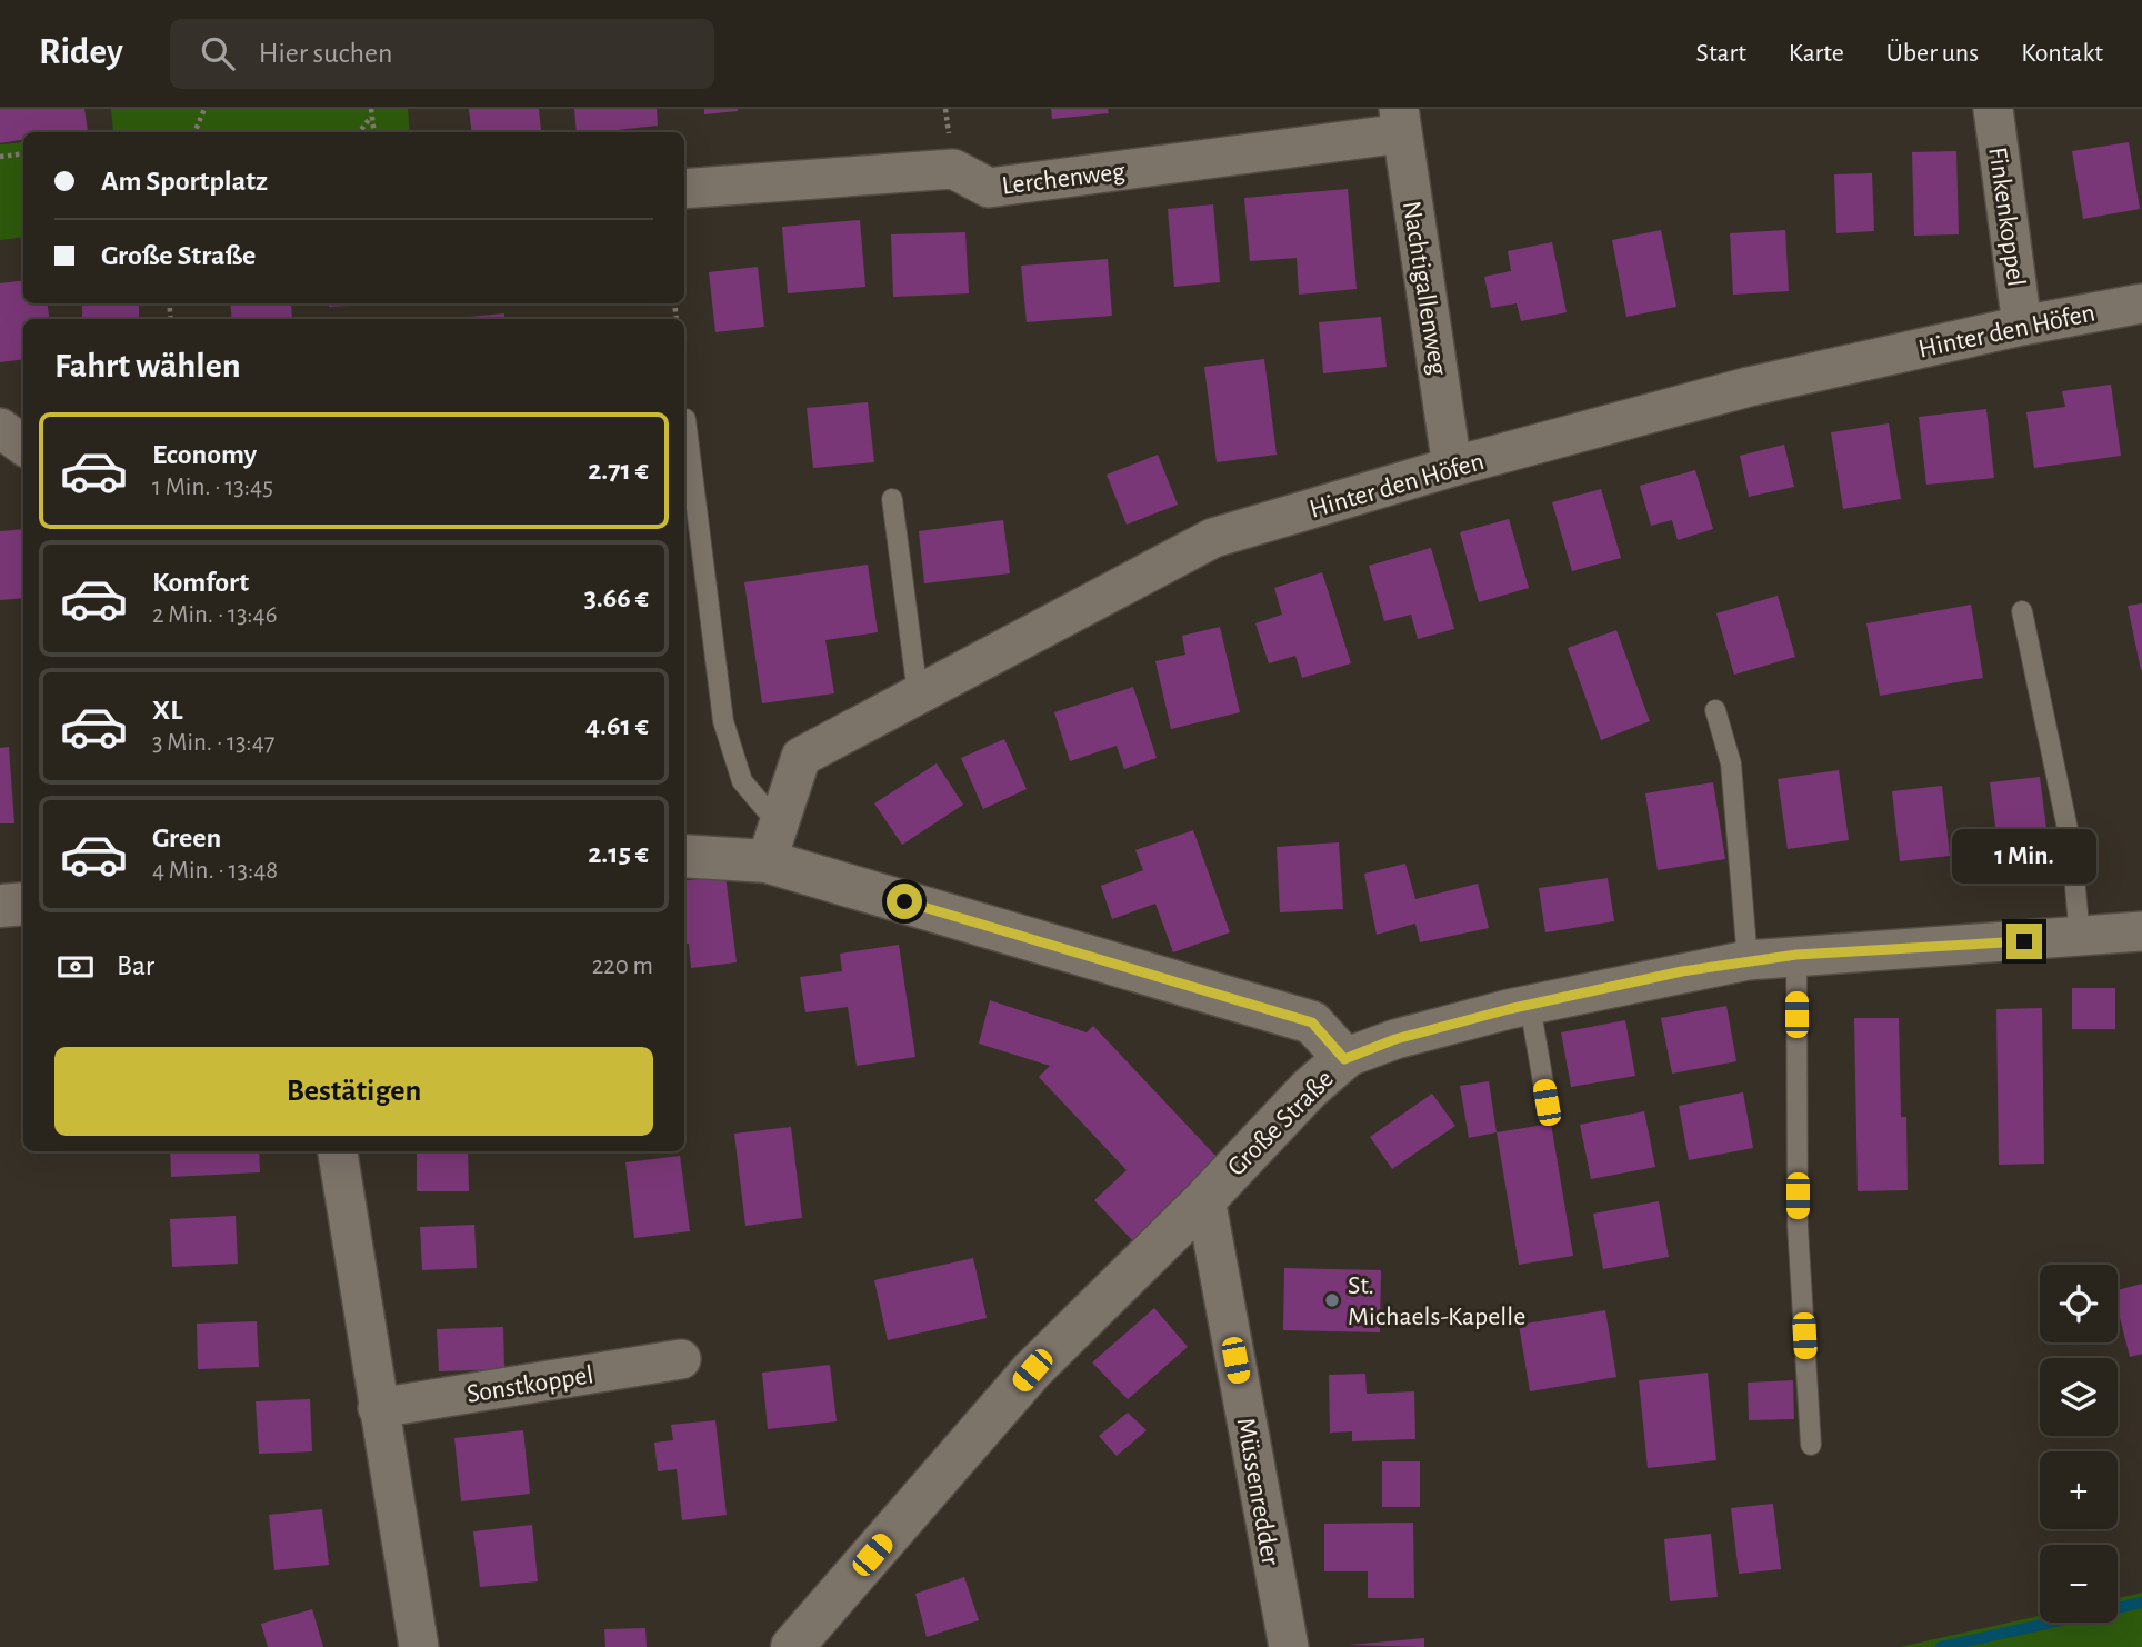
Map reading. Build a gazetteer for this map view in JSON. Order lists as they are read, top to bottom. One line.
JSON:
{"streets":{"street":["Lerchenweg","Finkenkoppel","Nachtigallenweg","Hinter den Höfen","Große Straße","Sonstkoppel","Müssenredder"]},"crossings":[["Lerchenweg","Nachtigallenweg"],["Finkenkoppel","Hinter den Höfen"],["Nachtigallenweg","Hinter den Höfen"],["Große Straße","Müssenredder"]],"places":["St. Michaels-Kapelle"],"page":{"header":"Ridey","search":"Hier suchen","nav":["Start","Karte","Über uns","Kontakt"],"banner":["Am Sportplatz","Große Straße"],"heading":"Fahrt wählen","list":[{"name":"Economy","note":"1 Min. · 13:45","value":"2.71 €"},{"name":"Komfort","note":"2 Min. · 13:46","value":"3.66 €"},{"name":"XL","note":"3 Min. · 13:47","value":"4.61 €"},{"name":"Green","note":"4 Min. · 13:48","value":"2.15 €"}],"bubble":"1 Min.","pay":["Bar","220 m"],"buttons":"Bestätigen","map_buttons":["+","−"]}}
